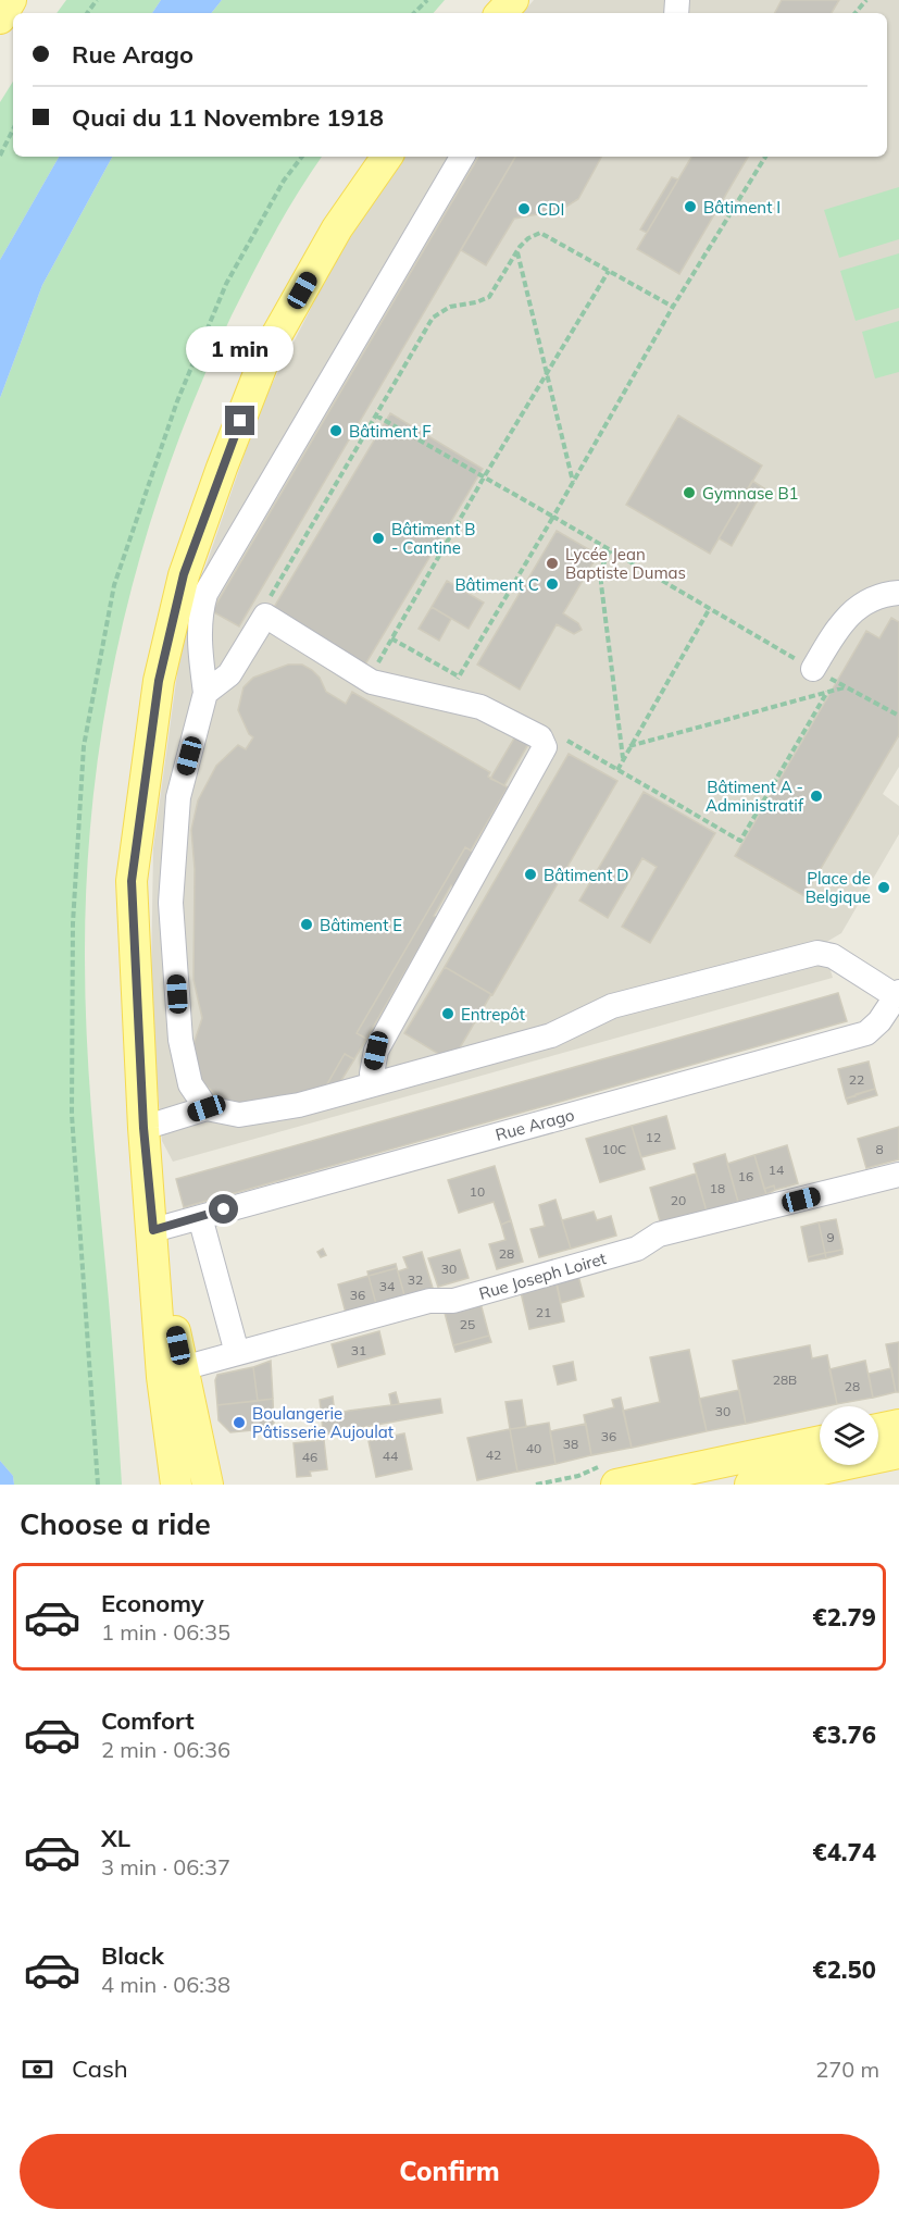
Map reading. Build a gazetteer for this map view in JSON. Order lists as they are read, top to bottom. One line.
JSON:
{"streets":{"street":["Rue Arago","Rue Joseph Loiret"]},"places":["Bâtiment I","CDI","Bâtiment F","Gymnase B1","Bâtiment B - Cantine","Lycée Jean Baptiste Dumas","Bâtiment C","Bâtiment A - Administratif","Bâtiment D","Place de Belgique","Bâtiment E","Entrepôt","Boulangerie Pâtisserie Aujoulat"],"house_numbers":["22","12","10C","8","14","16","18","10","20","9","28","30","32","34","36","21","25","31","28B","28","30","36","38","40","42","44","46"],"page":{"banner":["Rue Arago","Quai du 11 Novembre 1918"],"bubble":"1 min","heading":"Choose a ride","list":[{"name":"Economy","note":"1 min · 06:35","value":"€2.79"},{"name":"Comfort","note":"2 min · 06:36","value":"€3.76"},{"name":"XL","note":"3 min · 06:37","value":"€4.74"},{"name":"Black","note":"4 min · 06:38","value":"€2.50"}],"pay":["Cash","270 m"],"buttons":"Confirm"}}
